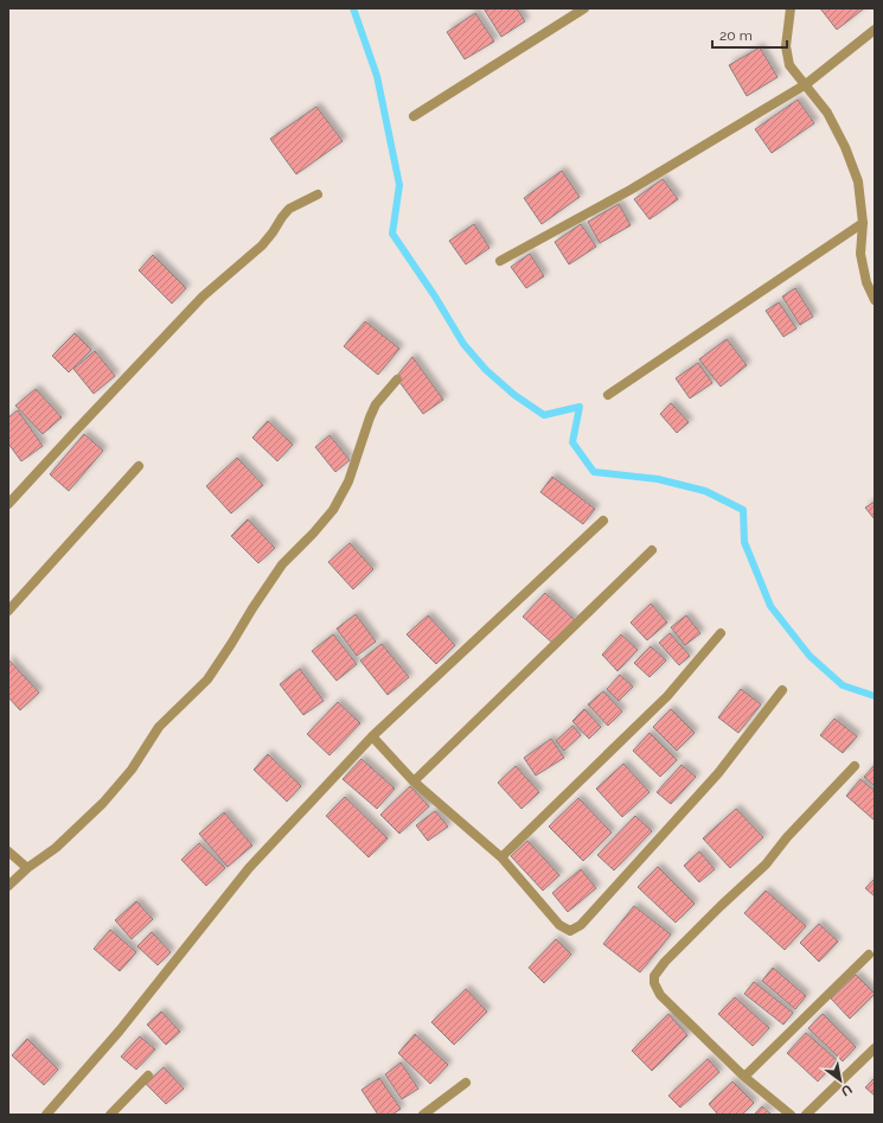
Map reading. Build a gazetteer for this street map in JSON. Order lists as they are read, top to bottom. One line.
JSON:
{"scale_bar":"20 m","north":"bottom right"}
